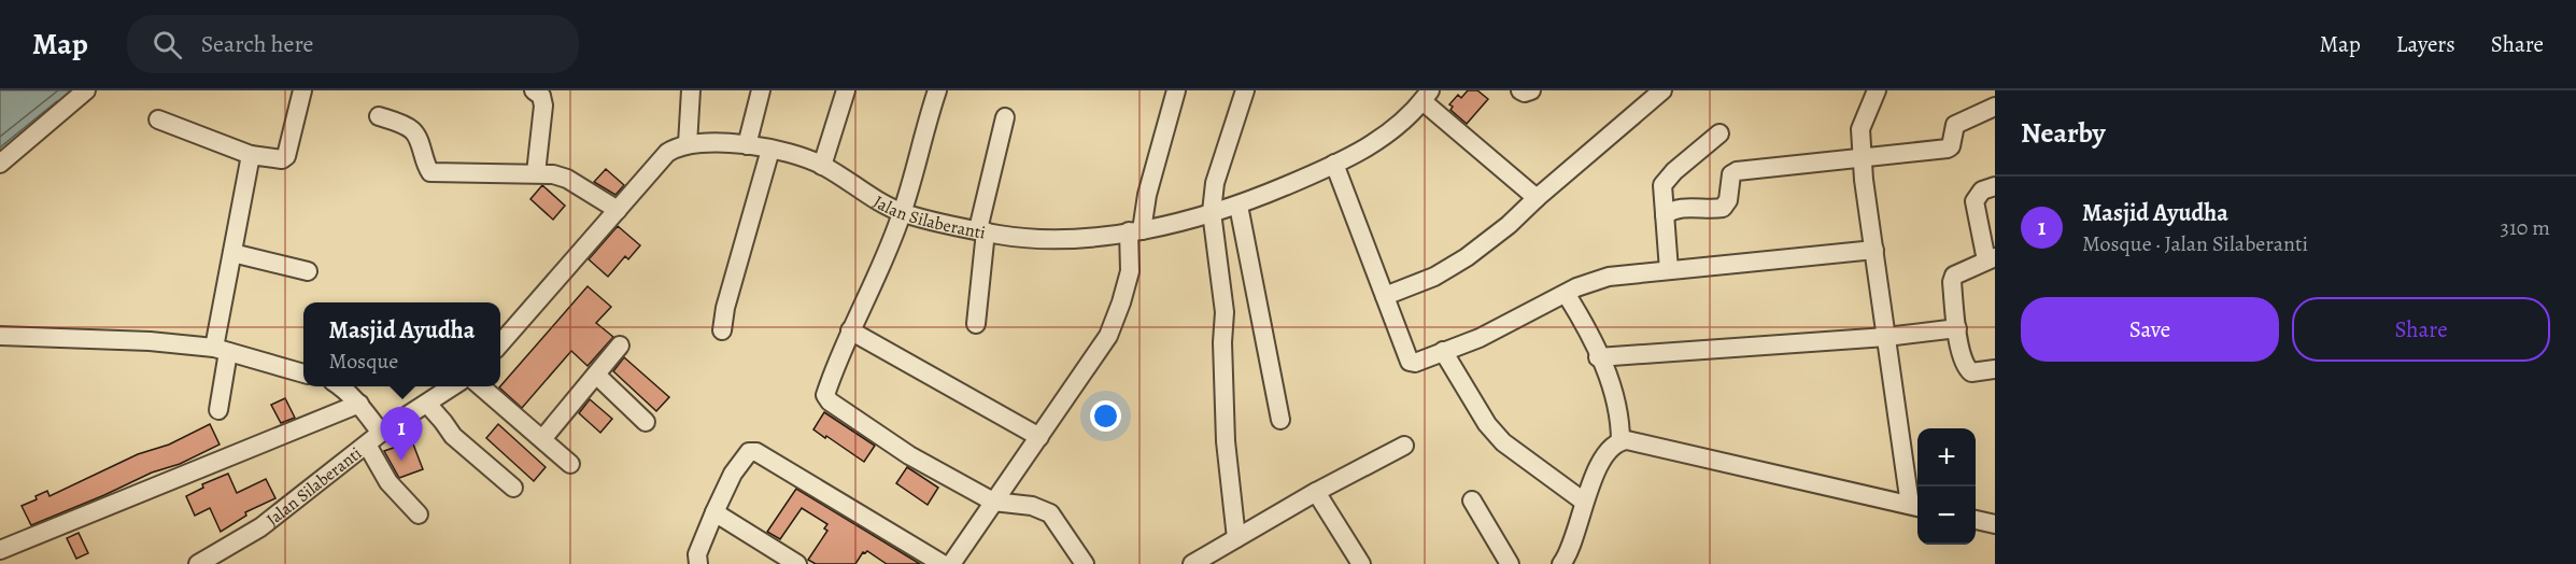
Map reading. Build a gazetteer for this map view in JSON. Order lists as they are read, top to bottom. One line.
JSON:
{"streets":{"street":["Jalan Silaberanti"]},"page":{"header":"Map","search":"Search here","nav":["Map","Layers","Share"],"heading":"Nearby","list":[{"mark":"1","name":"Masjid Ayudha","note":"Mosque · Jalan Silaberanti","value":"310 m"}],"buttons":["Save","Share"],"popup":["Masjid Ayudha","Mosque"],"pins":"1","map_buttons":["+","−"]}}
